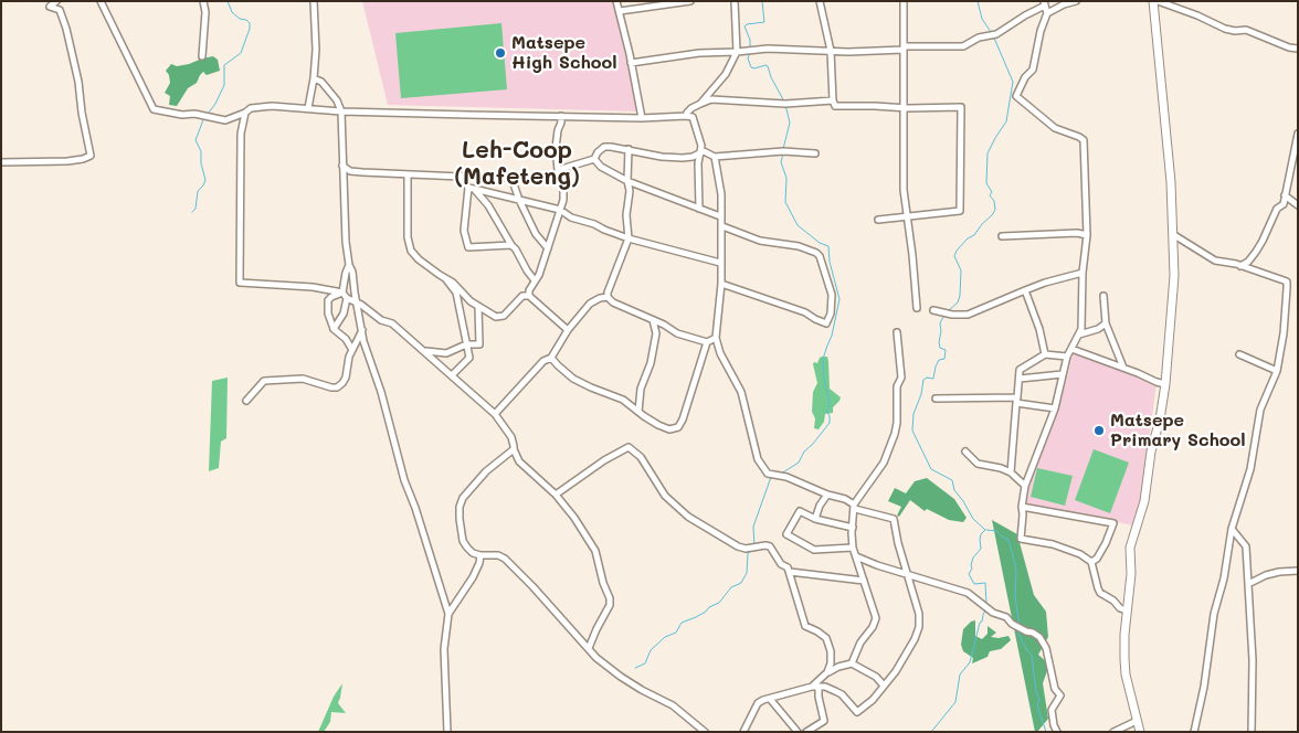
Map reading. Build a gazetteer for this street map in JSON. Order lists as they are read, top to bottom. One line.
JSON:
{"districts":["Leh-Coop (Mafeteng)"],"places":["Matsepe High School","Matsepe Primary School"]}
